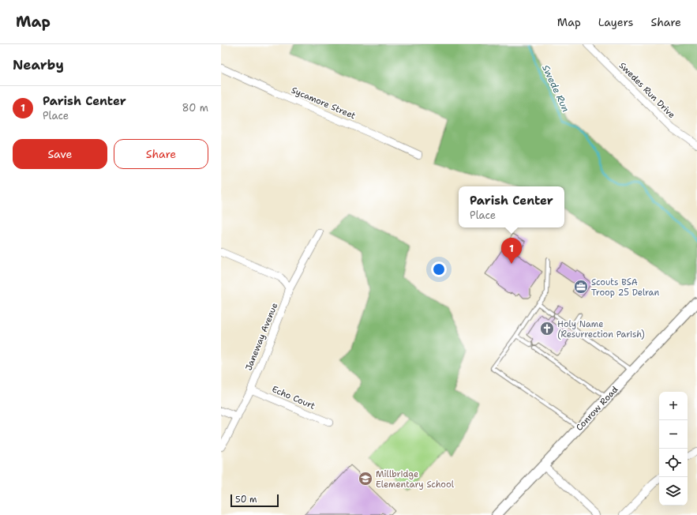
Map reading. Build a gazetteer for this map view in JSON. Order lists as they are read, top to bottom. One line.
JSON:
{"streets":{"street":["Swedes Run Drive","Sycamore Street","Janeway Avenue","Echo Court","Conrow Road"]},"crossings":[["Janeway Avenue","Echo Court"]],"water":["Swede Run"],"places":{"office":["Scouts BSA Troop 25 Delran"],"church":["Holy Name (Resurrection Parish)"],"school or university":["Millbridge Elementary School"]},"scale_bar":"50 m","page":{"header":"Map","nav":["Map","Layers","Share"],"heading":"Nearby","list":[{"mark":"1","name":"Parish Center","note":"Place","value":"80 m"}],"buttons":["Save","Share"],"popup":["Parish Center","Place"],"pins":"1","map_buttons":["+","−"],"scale":"50 m"}}
